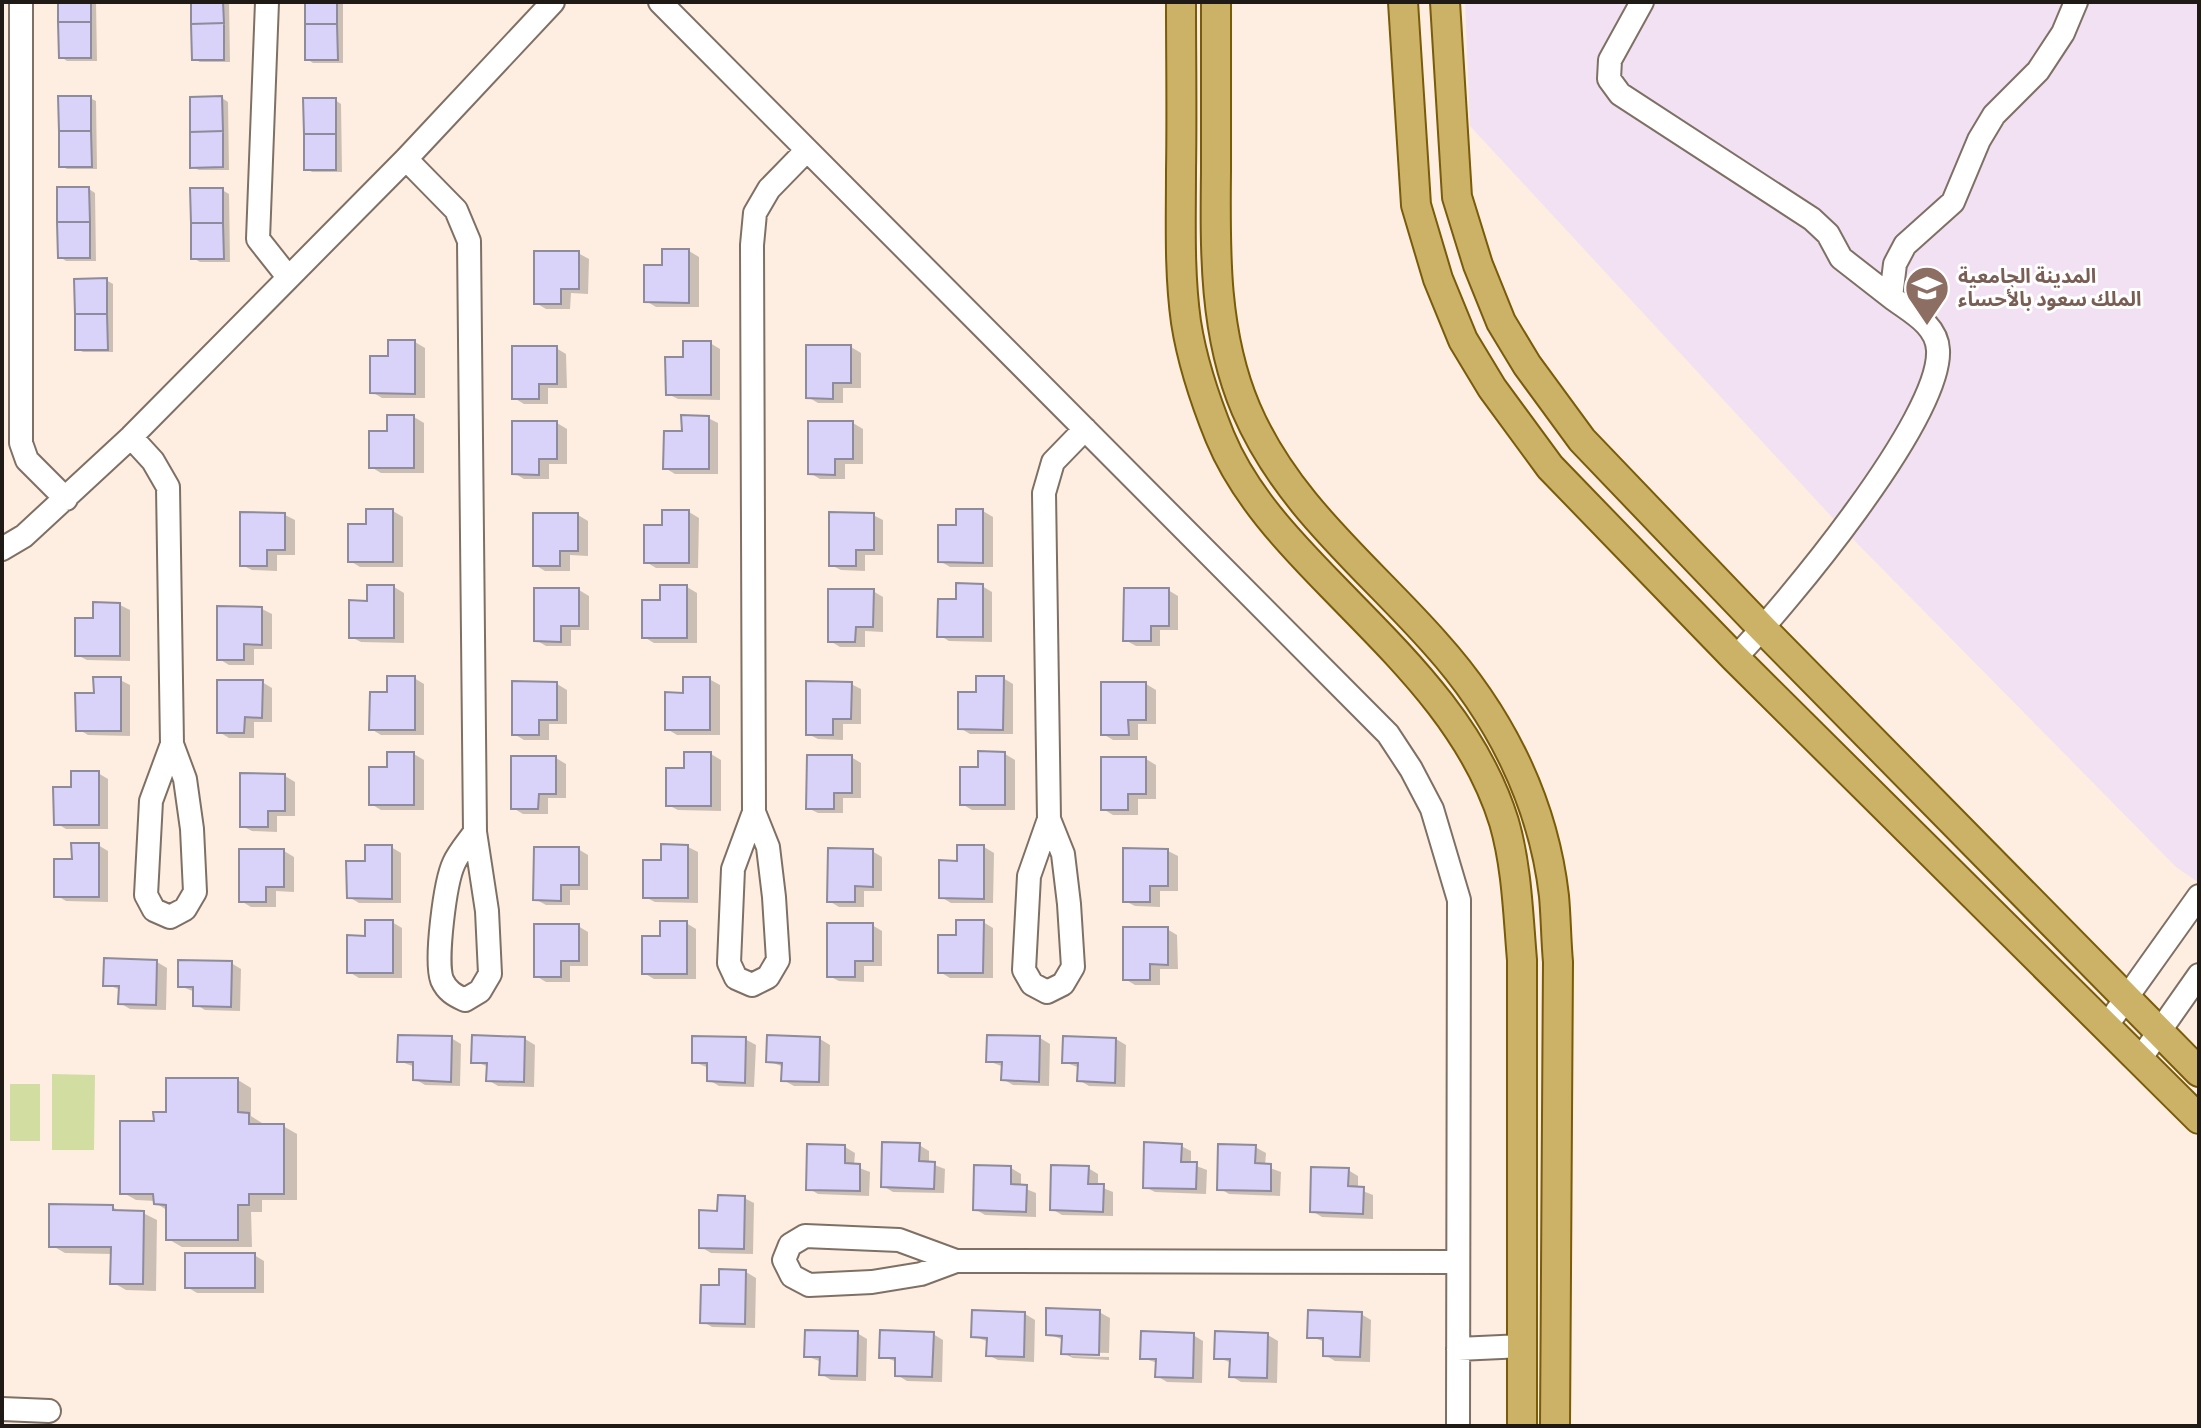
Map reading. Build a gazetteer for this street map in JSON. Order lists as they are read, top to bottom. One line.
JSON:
{"places":{"school or university":["المدينة الجامعية الملك سعود بالأحساء"]}}
